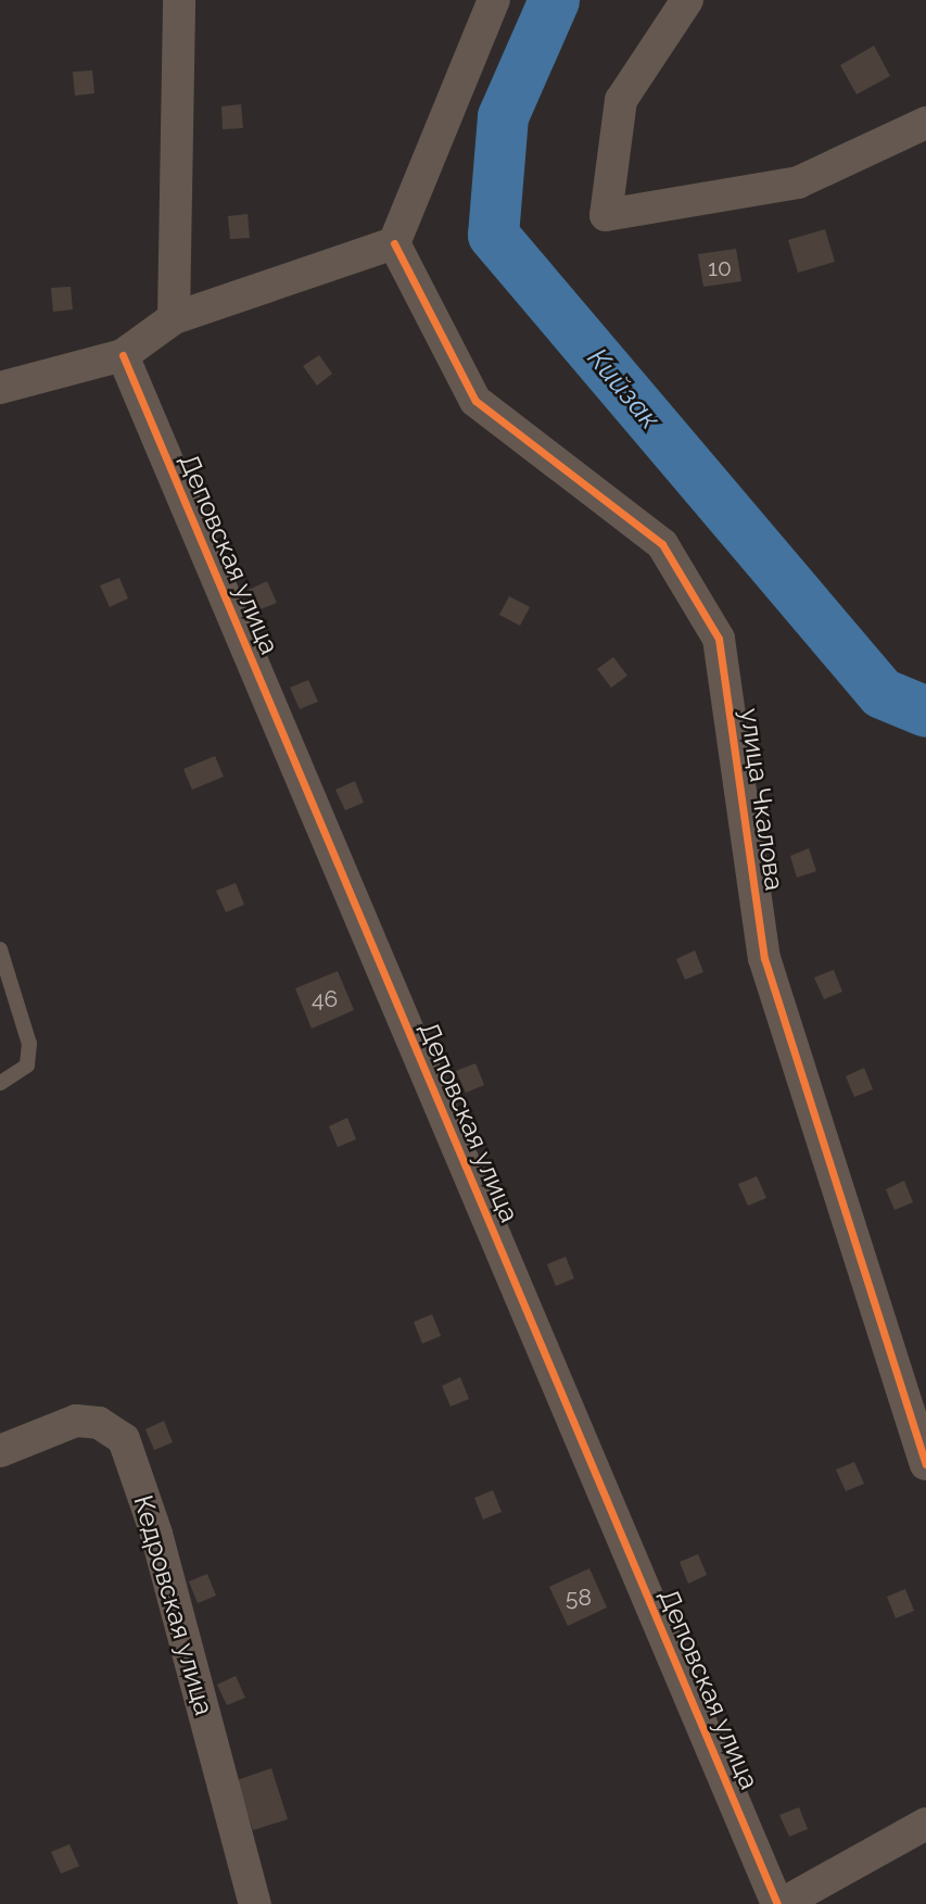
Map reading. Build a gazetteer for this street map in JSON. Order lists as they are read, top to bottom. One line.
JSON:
{"streets":{"street":["Деповская улица","улица Чкалова","Кедровская улица"]},"water":["Кийзак"],"house_numbers":["10","46","58"]}
